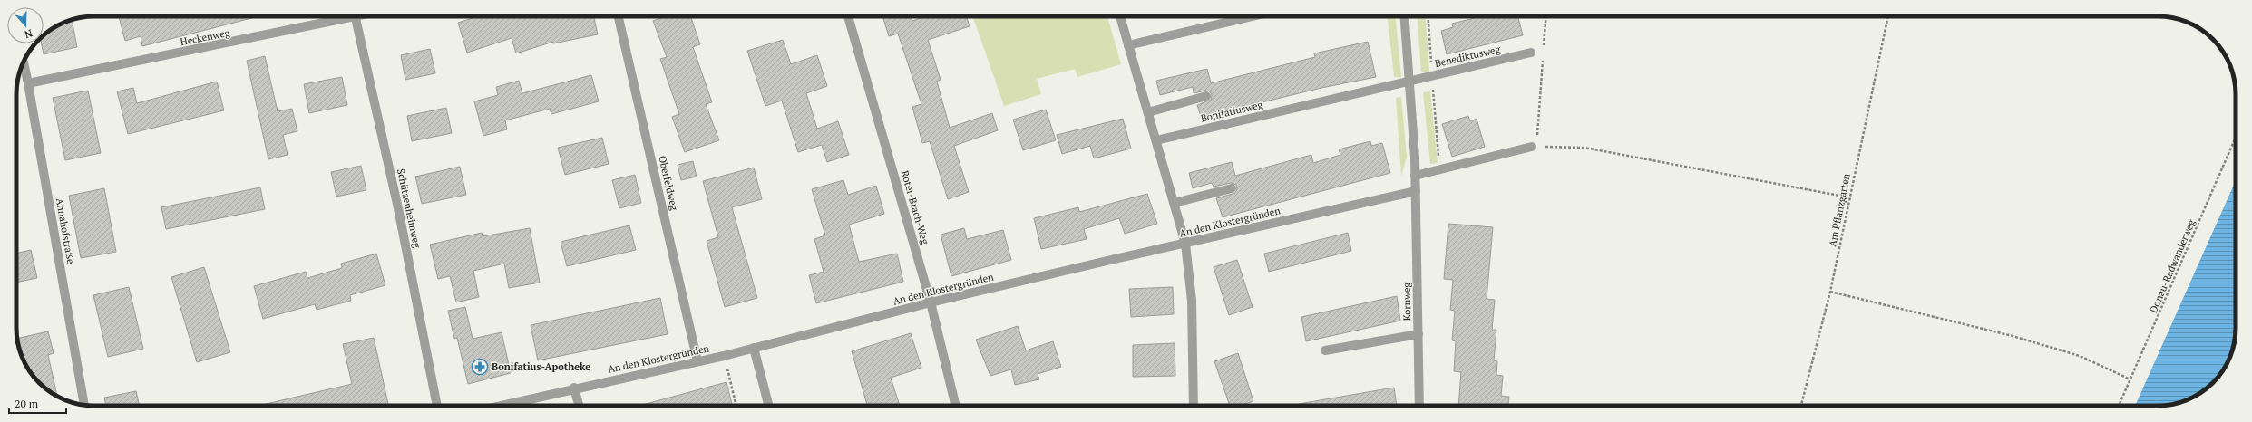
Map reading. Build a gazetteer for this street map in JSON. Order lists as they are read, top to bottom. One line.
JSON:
{"streets":{"street":["Heckenweg","Benediktusweg","Bonifatiusweg","Oberfeldweg","Roter-Brach-Weg","Schützenheimweg","An den Klostergründen","Annahofstraße","Kornweg"],"path":["Am Pflanzgarten","Donau-Radwanderweg"]},"crossings":[["Heckenweg","Annahofstraße"],["Benediktusweg","Bonifatiusweg"],["Oberfeldweg","An den Klostergründen"],["Roter-Brach-Weg","An den Klostergründen"],["An den Klostergründen","Kornweg"]],"places":{"pharmacy":["Bonifatius-Apotheke"]},"scale_bar":"20 m","north":"bottom"}
